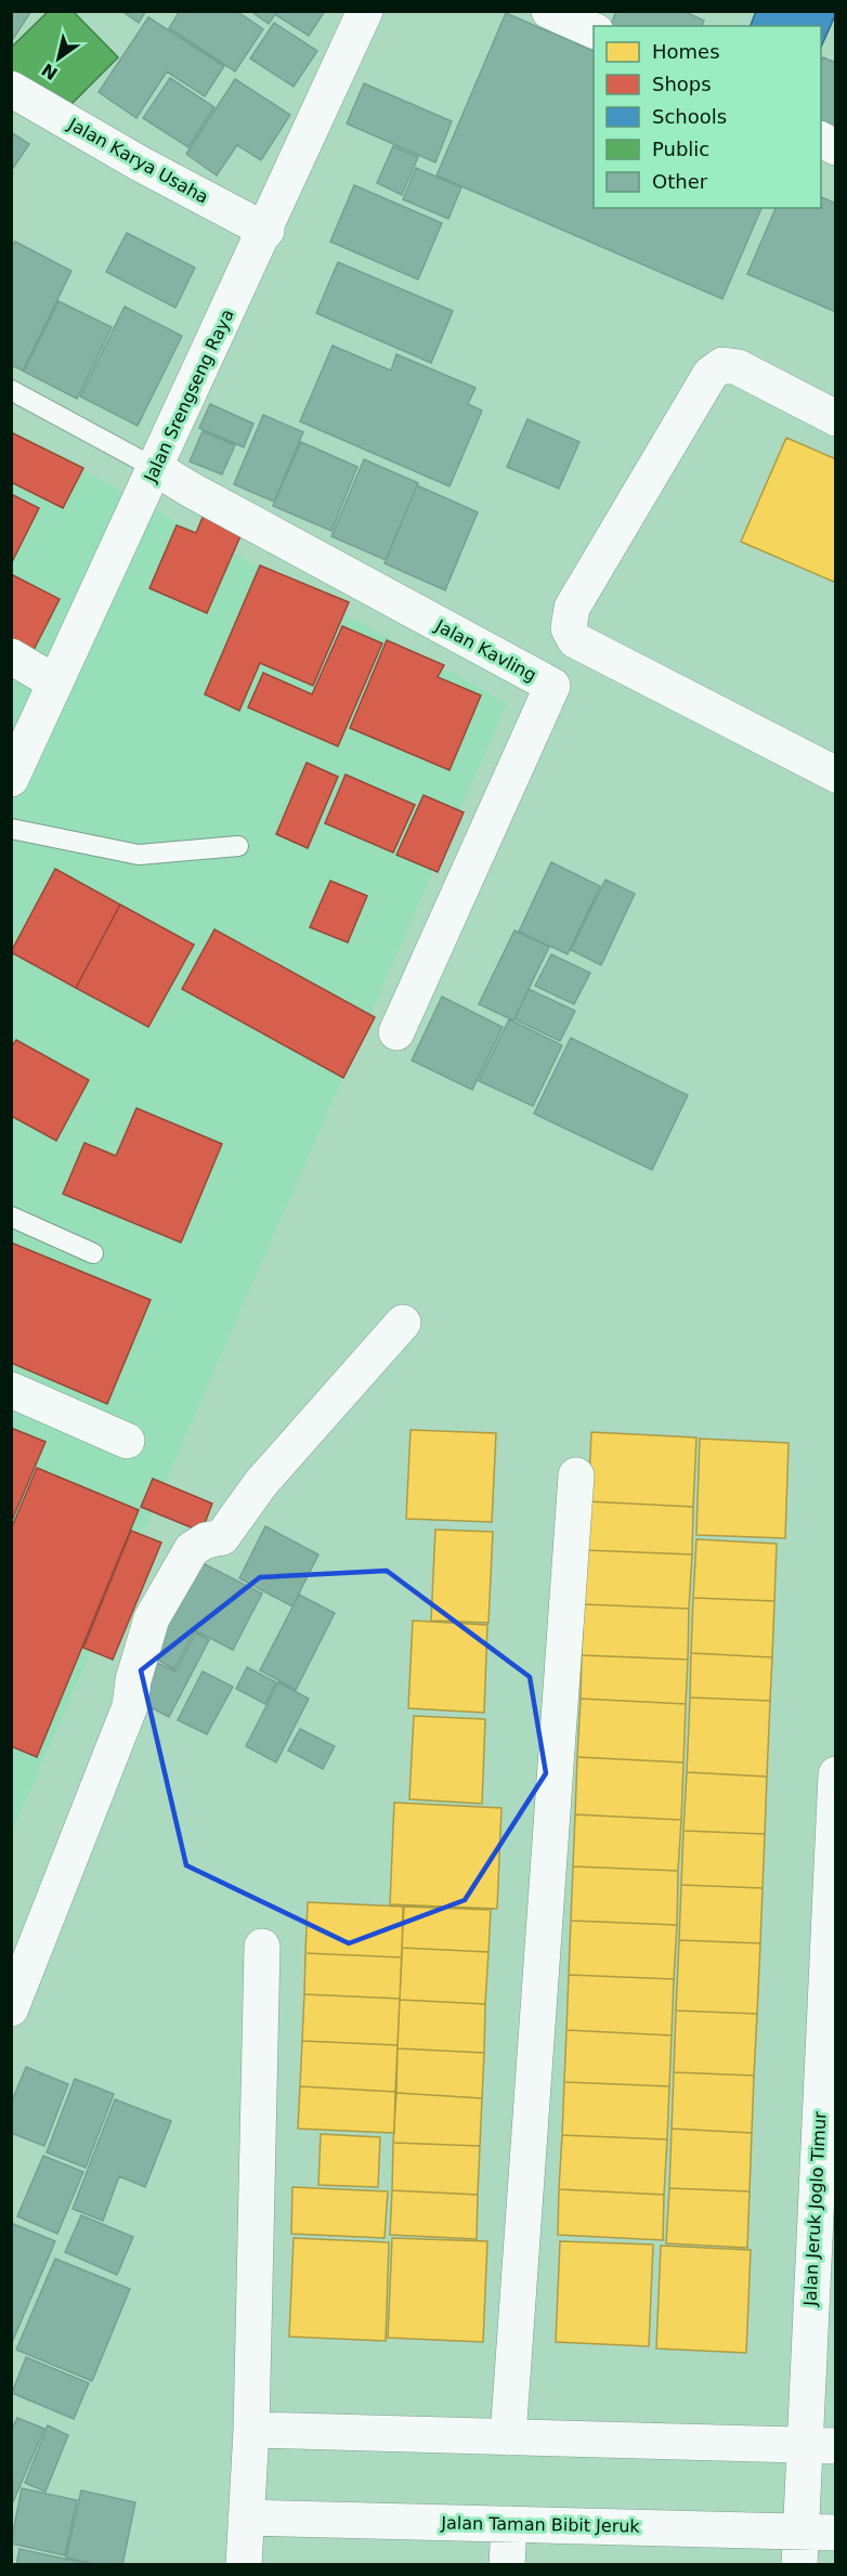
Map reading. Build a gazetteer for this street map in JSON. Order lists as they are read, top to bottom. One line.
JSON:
{"streets":{"street":["Jalan Karya Usaha","Jalan Srengseng Raya","Jalan Kavling","Jalan Jeruk Joglo Timur","Jalan Taman Bibit Jeruk"]},"crossings":[["Jalan Karya Usaha","Jalan Srengseng Raya"],["Jalan Srengseng Raya","Jalan Kavling"],["Jalan Jeruk Joglo Timur","Jalan Taman Bibit Jeruk"]],"legend":["Homes","Shops","Schools","Public","Other"],"north":"bottom left"}
